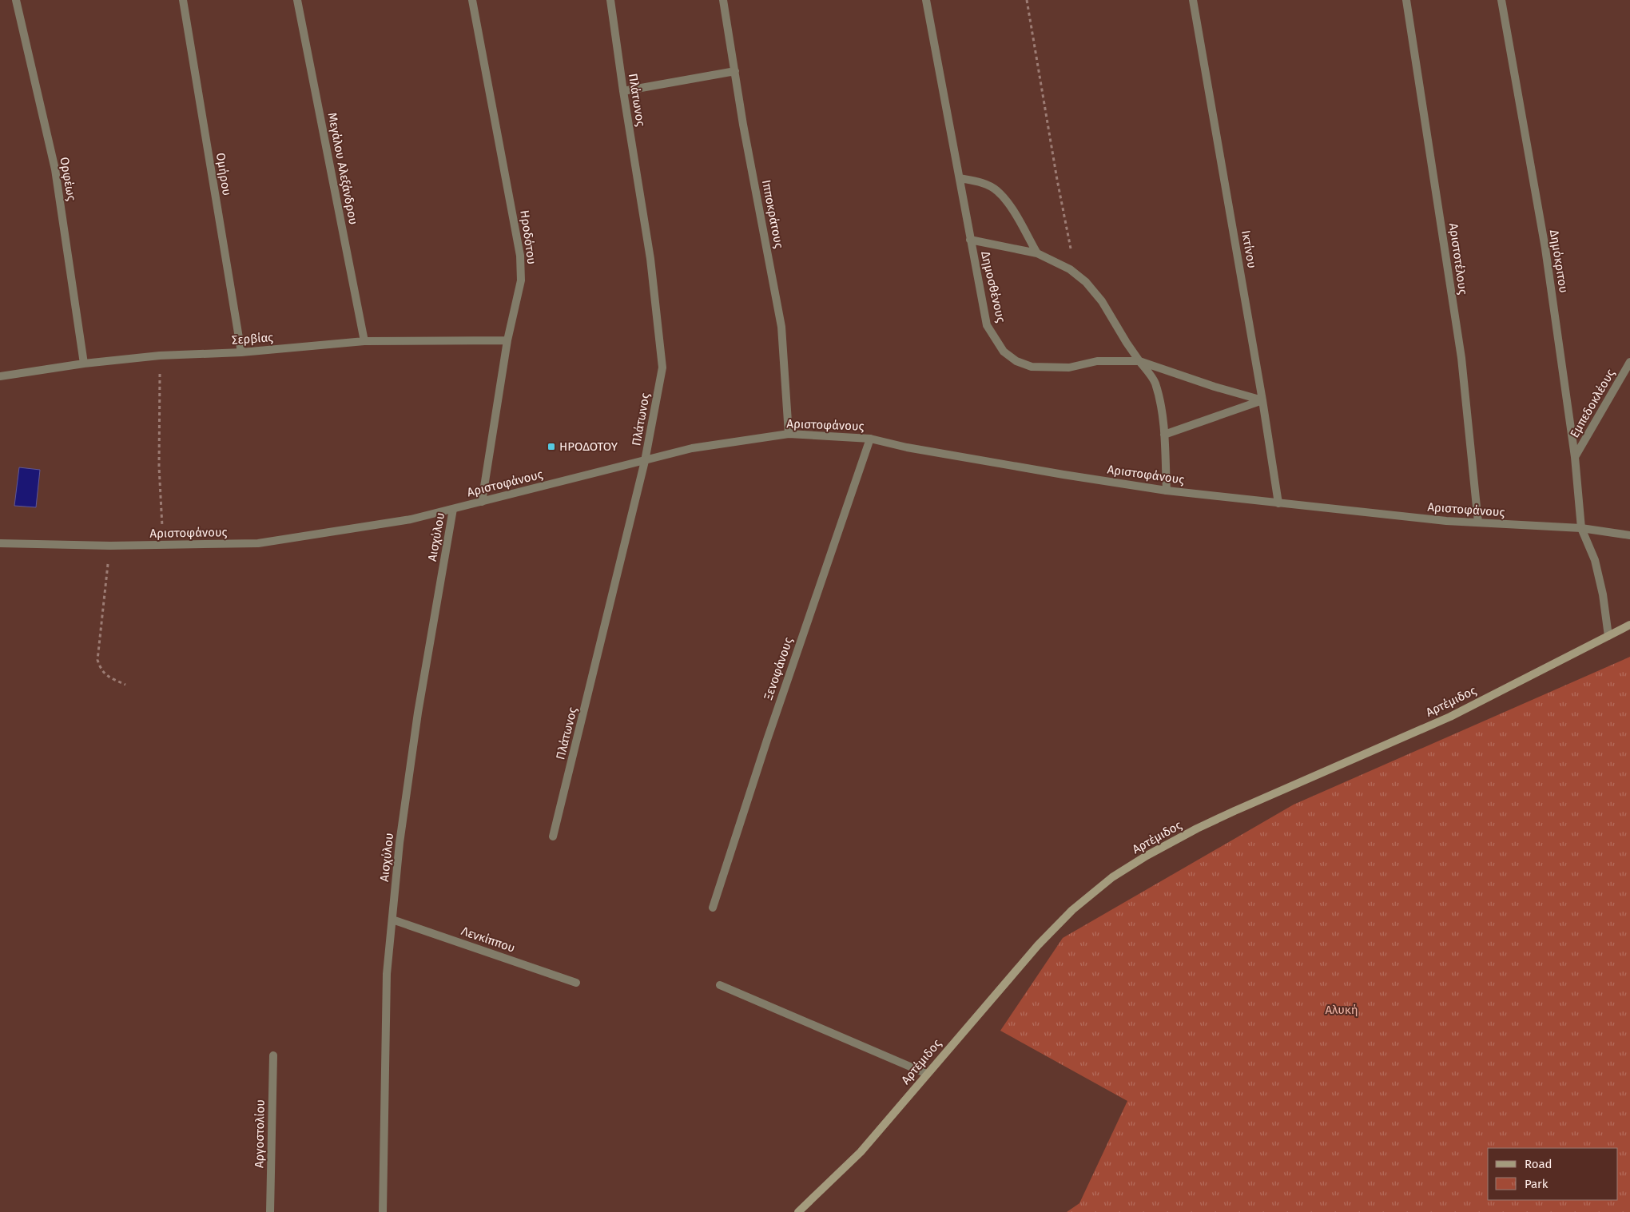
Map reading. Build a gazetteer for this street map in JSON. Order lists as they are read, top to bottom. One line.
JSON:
{"streets":{"main road":["Αρτέμιδος"],"street":["Πλάτωνος","Μεγάλου Αλεξάνδρου","Ομήρου","Ορφέως","Ιπποκράτους","Ηροδότου","Ικτίνου","Αριστοτέλους","Δημόκριτου","Δημοσθένους","Σερβίας","Εμπεδοκλέους","Αριστοφάνους","Αισχύλου","Ξενοφάνους","Λενκίππου","Αργοστολίου"]},"crossings":[["Πλάτωνος","Αριστοφάνους"],["Μεγάλου Αλεξάνδρου","Σερβίας"],["Ομήρου","Σερβίας"],["Ορφέως","Σερβίας"],["Ιπποκράτους","Αριστοφάνους"],["Ηροδότου","Σερβίας"],["Ηροδότου","Αριστοφάνους"],["Ικτίνου","Δημοσθένους"],["Ικτίνου","Αριστοφάνους"],["Αριστοτέλους","Αριστοφάνους"],["Δημόκριτου","Εμπεδοκλέους"],["Δημόκριτου","Αριστοφάνους"],["Δημόκριτου","Αρτέμιδος"],["Αριστοφάνους","Αισχύλου"],["Αριστοφάνους","Ξενοφάνους"],["Αισχύλου","Λενκίππου"]],"parks":["Αλυκή"],"places":{"transit":["ΗΡΟΔΟΤΟΥ"]},"legend":["Road","Park"]}
